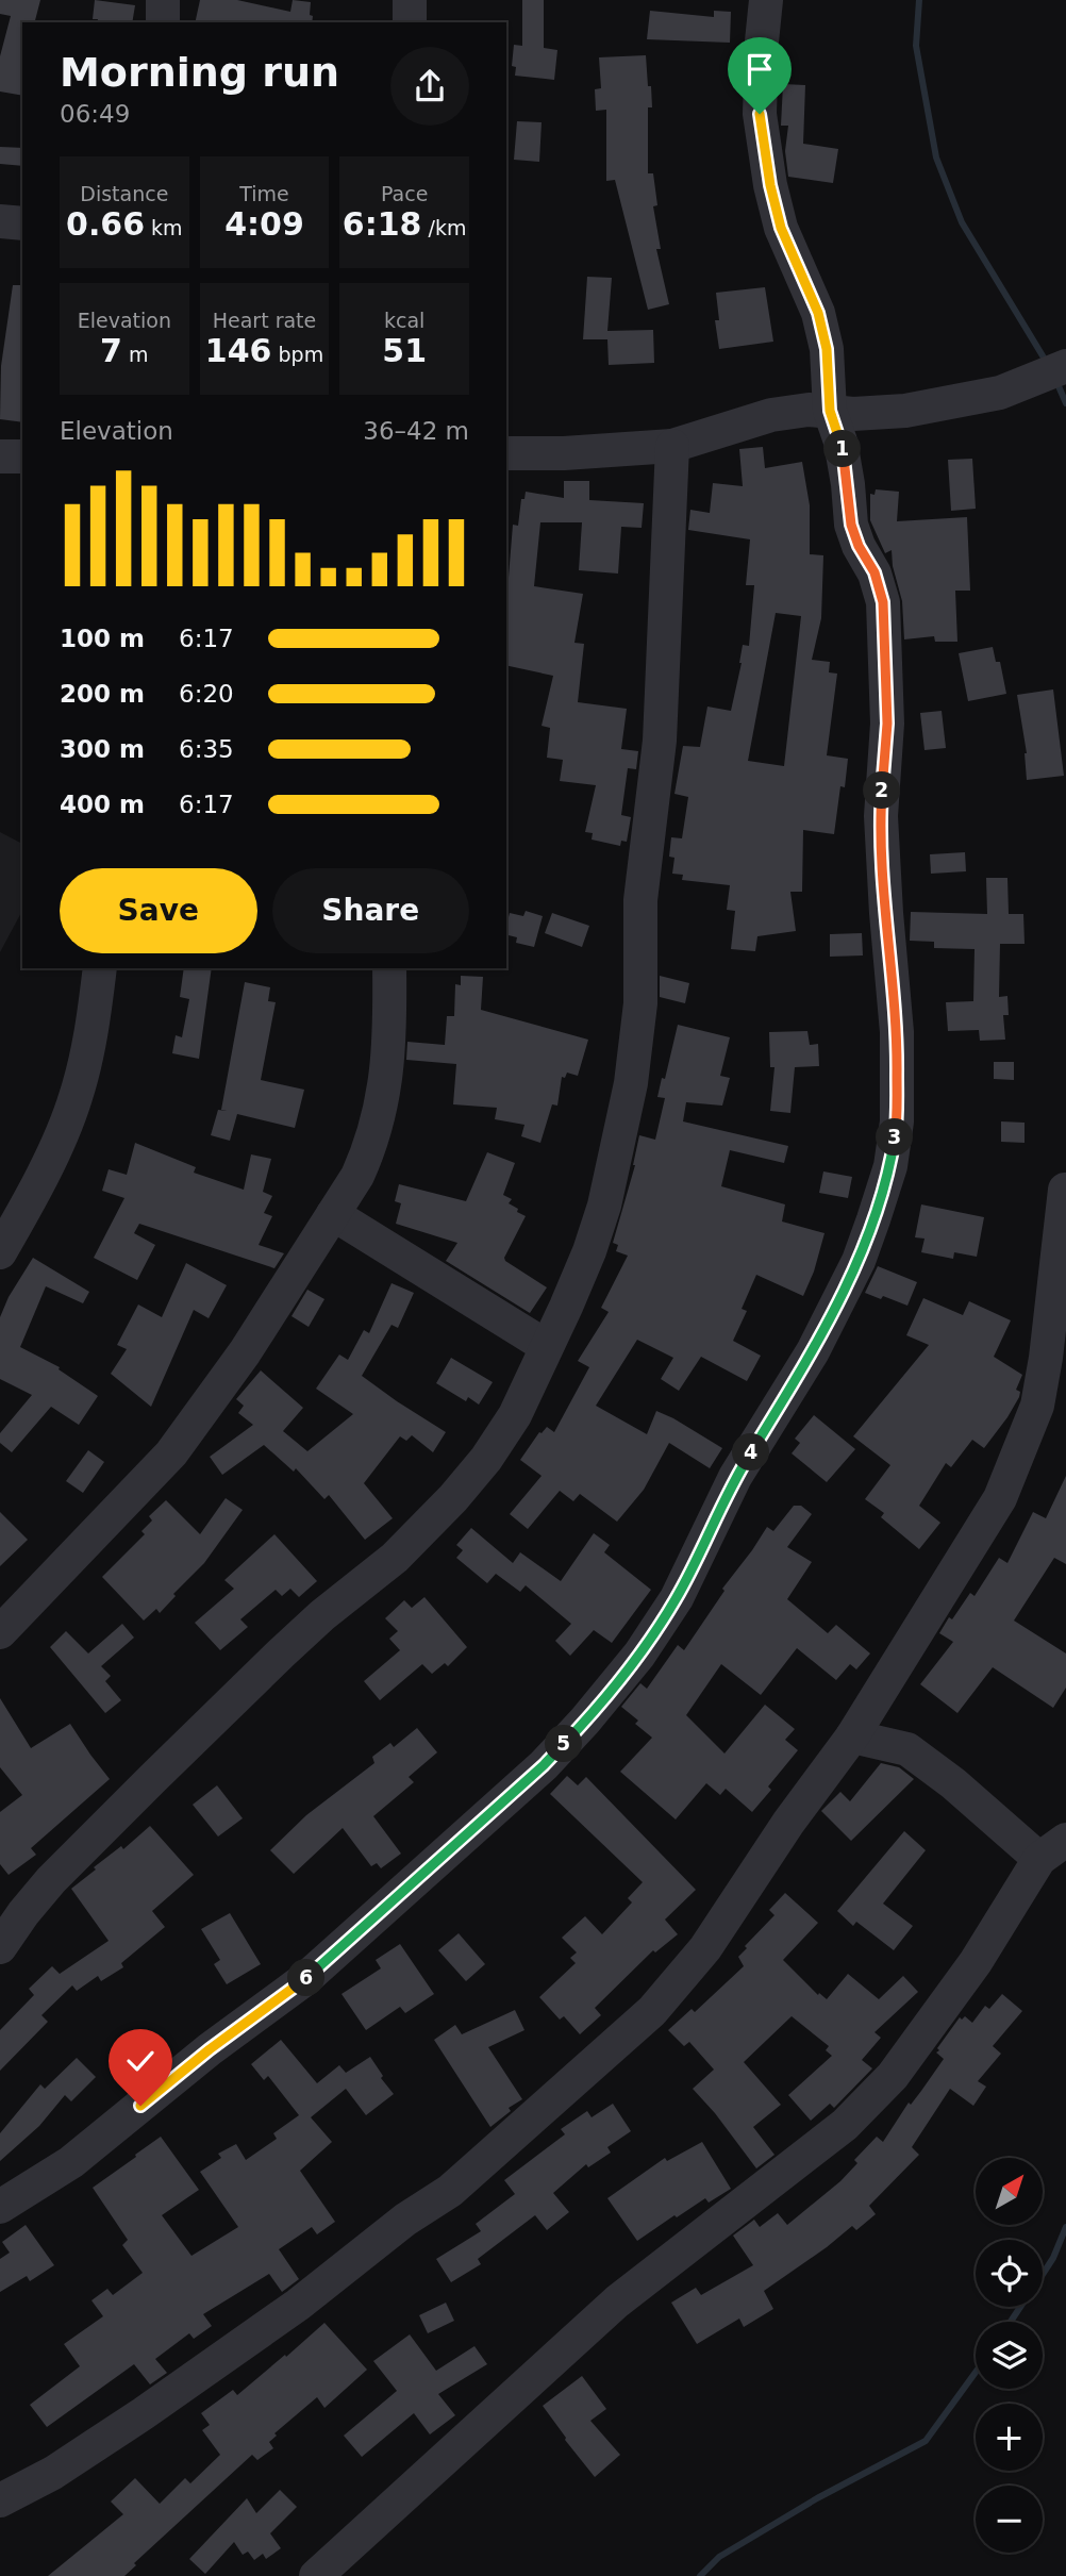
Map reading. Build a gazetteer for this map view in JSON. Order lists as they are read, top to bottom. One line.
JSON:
{"north":"top right","page":{"heading":["Morning run","06:49"],"stats":[["Distance","0.66 km"],["Time","4:09"],["Pace","6:18 /km"],["Elevation","7 m"],["Heart rate","146 bpm"],["kcal","51"]],"chart":["Elevation","36–42 m"],"pins":["1","2","3","4","5","6"],"list":[{"name":"100 m","note":"6:17"},{"name":"200 m","note":"6:20"},{"name":"300 m","note":"6:35"},{"name":"400 m","note":"6:17"}],"buttons":["Save","Share"],"map_buttons":["+","−"]}}
